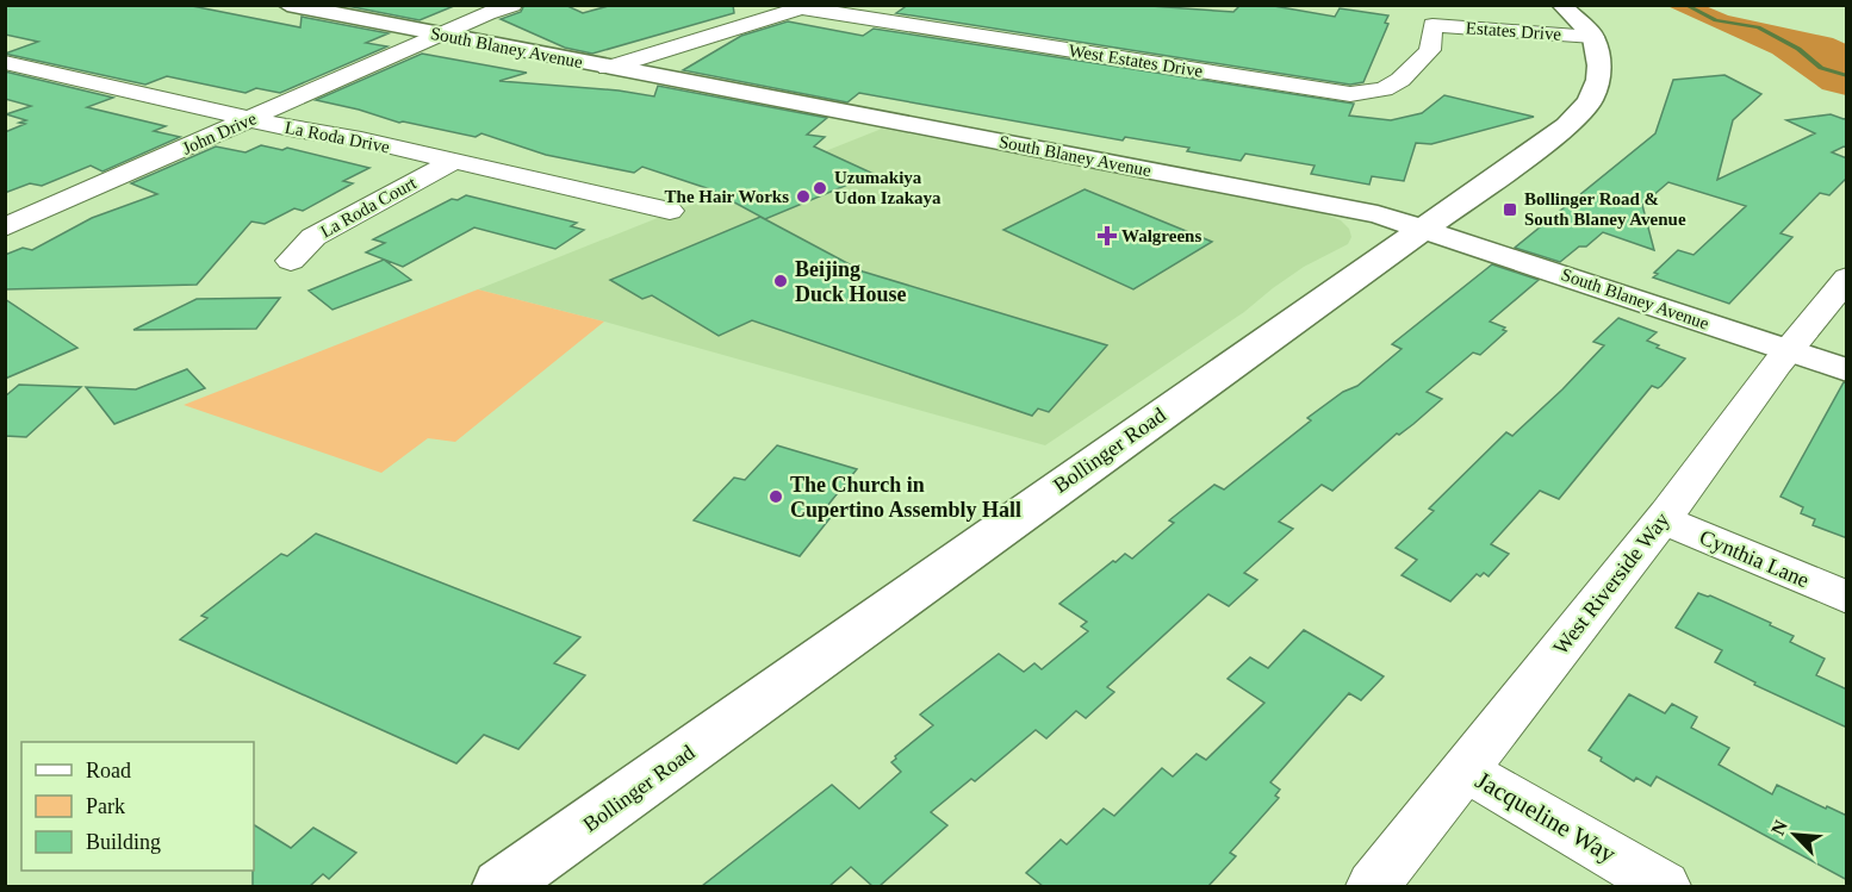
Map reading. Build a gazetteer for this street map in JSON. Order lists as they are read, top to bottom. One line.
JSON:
{"streets":{"street":["Estates Drive","South Blaney Avenue","West Estates Drive","John Drive","La Roda Drive","La Roda Court","Bollinger Road","Cynthia Lane","West Riverside Way","Jacqueline Way"]},"crossings":[["Estates Drive","West Estates Drive"],["Estates Drive","Bollinger Road"],["South Blaney Avenue","John Drive"],["South Blaney Avenue","Bollinger Road"],["South Blaney Avenue","West Riverside Way"],["John Drive","La Roda Drive"],["La Roda Drive","La Roda Court"],["Cynthia Lane","West Riverside Way"],["West Riverside Way","Jacqueline Way"]],"places":{"other":["Uzumakiya Udon Izakaya","The Hair Works","Beijing Duck House","The Church in Cupertino Assembly Hall"],"transit":["Bollinger Road & South Blaney Avenue"],"health":["Walgreens"]},"legend":["Road","Park","Building"],"north":"top left"}
